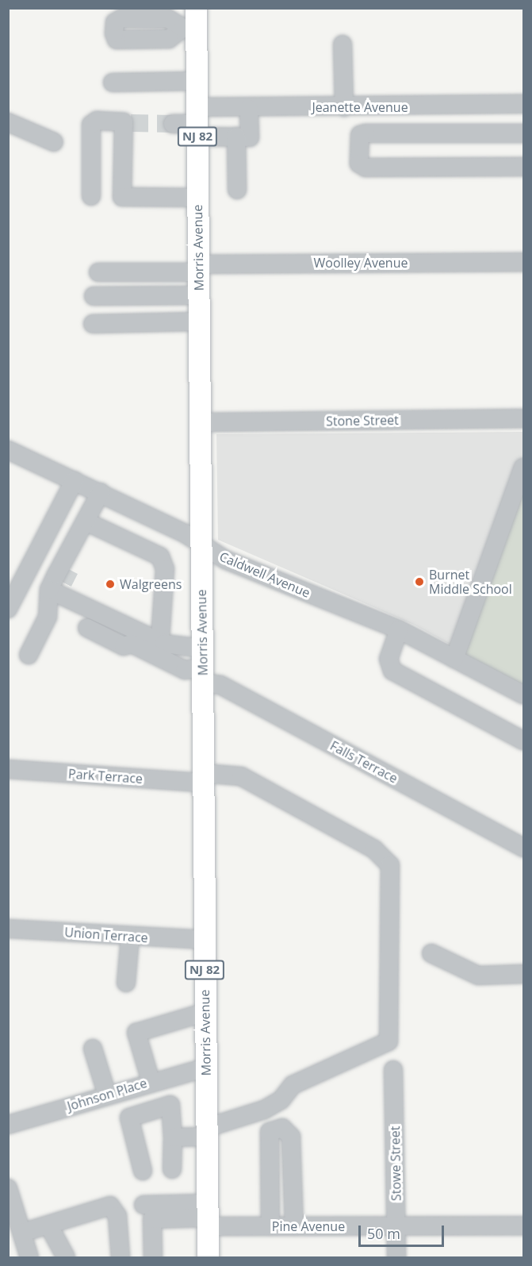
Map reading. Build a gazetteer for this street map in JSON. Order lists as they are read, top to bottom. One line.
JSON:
{"streets":{"main road":["NJ 82","Morris Avenue"],"street":["Jeanette Avenue","Woolley Avenue","Stone Street","Caldwell Avenue","Falls Terrace","Park Terrace","Union Terrace","Johnson Place","Stowe Street","Pine Avenue"]},"crossings":[["Jeanette Avenue","Morris Avenue"],["Morris Avenue","Woolley Avenue"],["Morris Avenue","Stone Street"],["Morris Avenue","Caldwell Avenue"],["Morris Avenue","Falls Terrace"],["Morris Avenue","Park Terrace"],["Morris Avenue","Union Terrace"],["Morris Avenue","Johnson Place"],["Morris Avenue","Pine Avenue"],["Stowe Street","Pine Avenue"]],"places":["Burnet Middle School","Walgreens"],"scale_bar":"50 m"}
